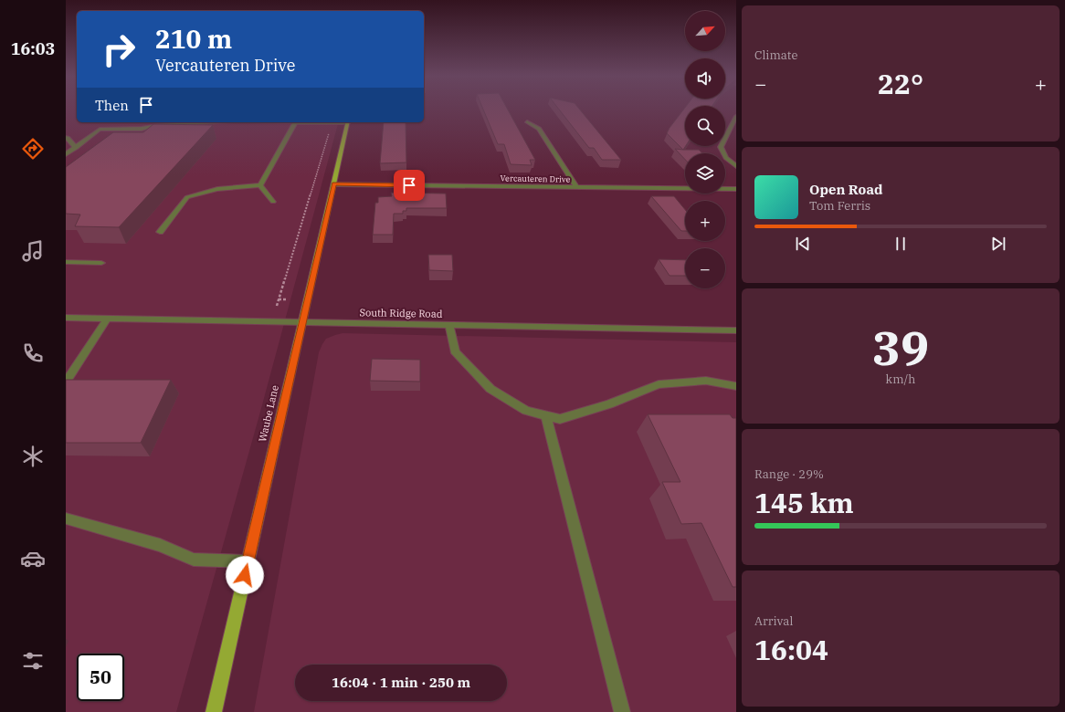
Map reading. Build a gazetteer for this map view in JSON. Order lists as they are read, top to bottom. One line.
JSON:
{"streets":{"main road":["Waube Lane"],"street":["Vercauteren Drive","South Ridge Road"]},"crossings":[["Vercauteren Drive","Waube Lane"],["South Ridge Road","Waube Lane"]],"north":"top right","page":{"tabs":"16:03","tile":["Climate",["39","km/h"],["Range · 29%","145 km"],["Arrival","16:04"]],"map_buttons":["+","−"],"turn":["210 m","Vercauteren Drive"],"heat":["−","22°","+"],"then":"Then","song":["Open Road","Tom Ferris"],"limit":"50","trip":"16:04 · 1 min · 250 m"}}
